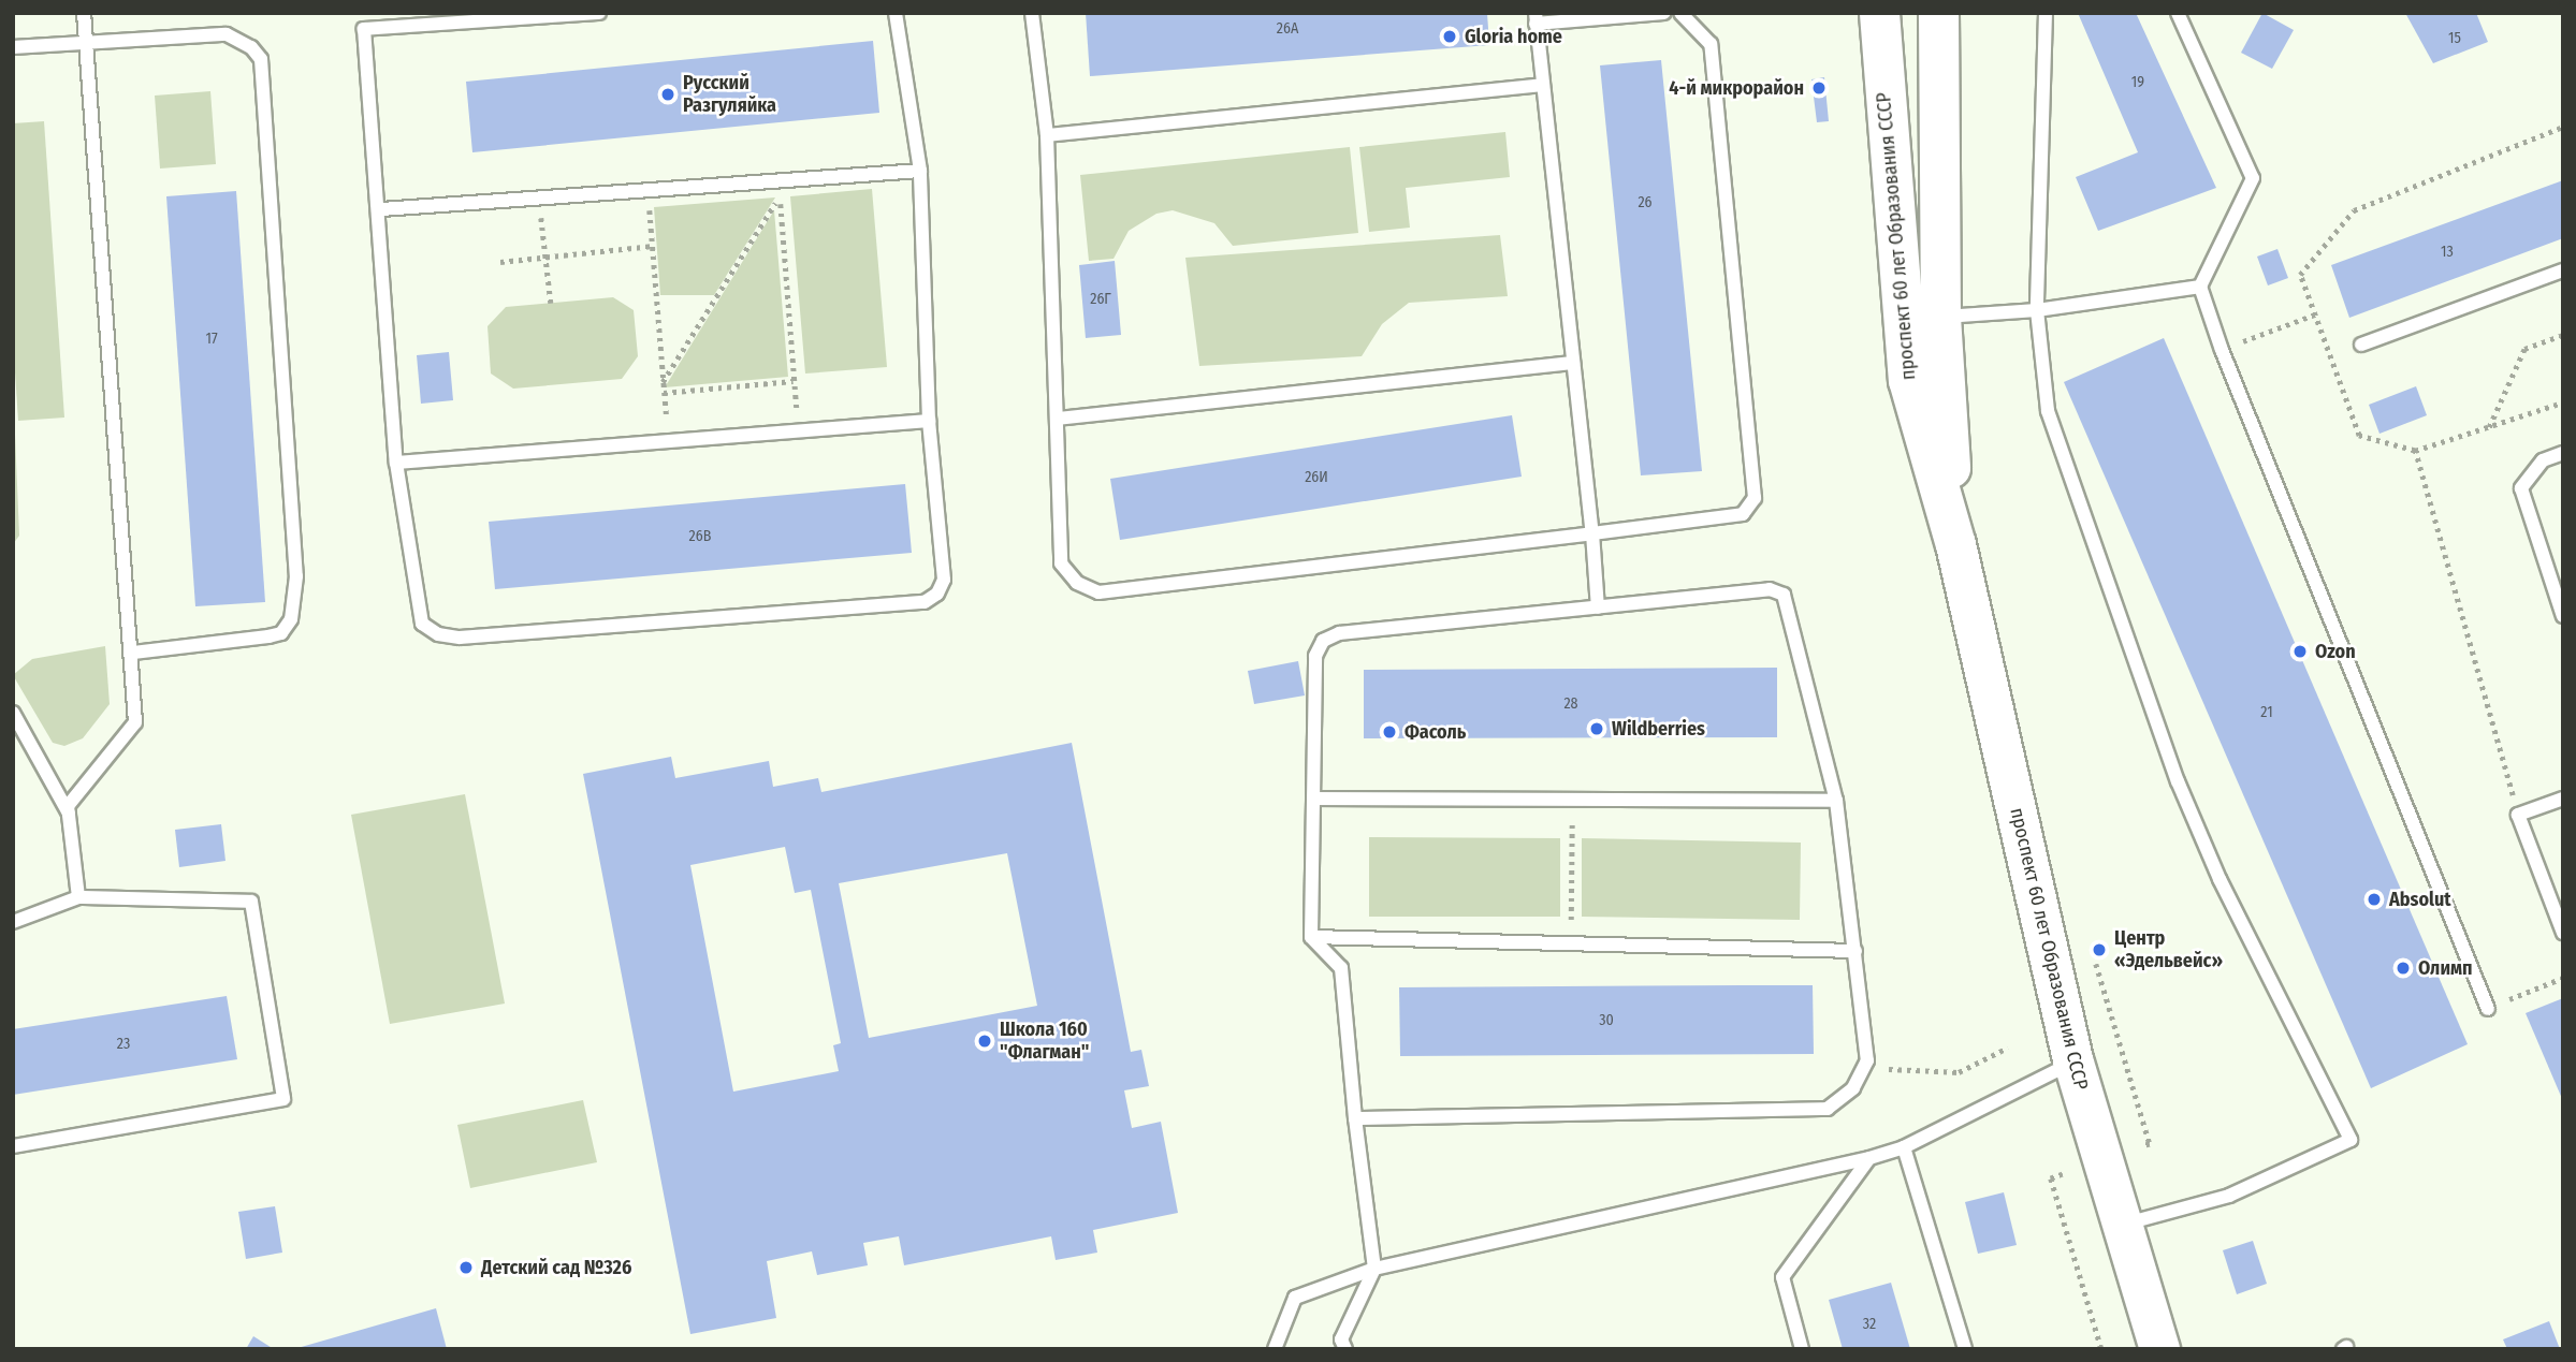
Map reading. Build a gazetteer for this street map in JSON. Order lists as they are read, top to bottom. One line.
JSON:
{"streets":{"main road":["проспект 60 лет Образования СССР"]},"places":["Gloria home","4-й микрорайон","Русский Разгуляйка","Ozon","Wildberries","Фасоль","Absolut","Центр «Эдельвейс»","Олимп","Школа 160 \"Флагман\"","Детский сад №326"],"house_numbers":["26А","15","19","26","13","26Г","17","26И","26В","28","21","30","23","32"]}
